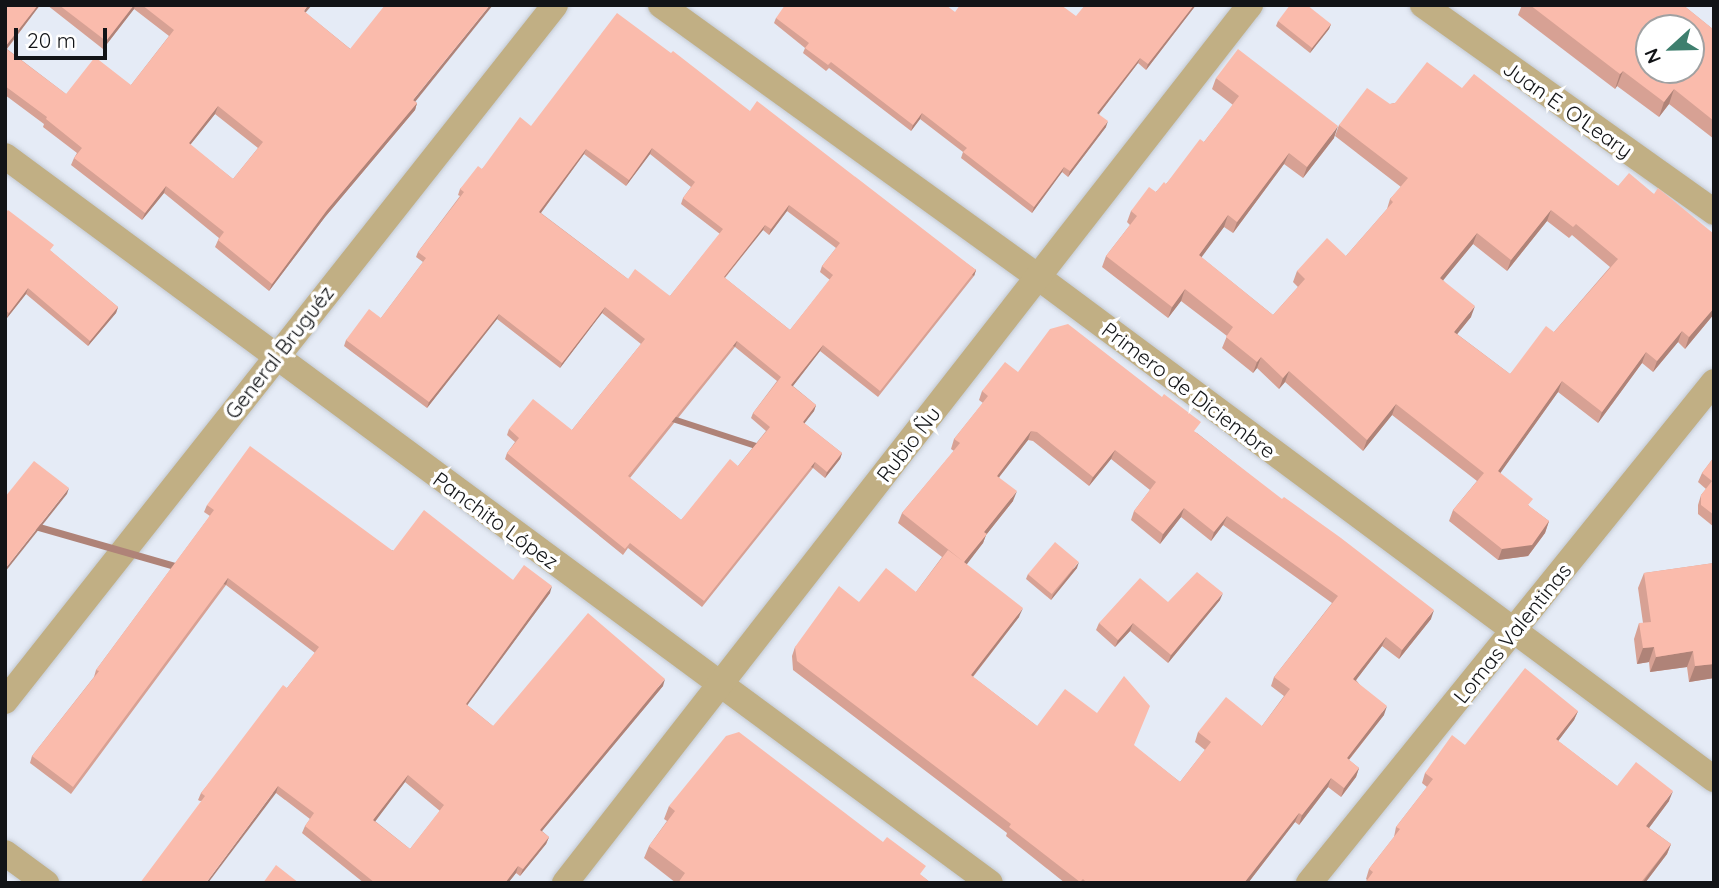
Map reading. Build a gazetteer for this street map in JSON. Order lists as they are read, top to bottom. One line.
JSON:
{"streets":{"street":["Juan E. O'Leary","General Bruguéz","Primero de Diciembre","Rubio Ñu","Panchito López","Lomas Valentinas"]},"crossings":[["General Bruguéz","Panchito López"],["Primero de Diciembre","Rubio Ñu"],["Primero de Diciembre","Lomas Valentinas"],["Rubio Ñu","Panchito López"]],"scale_bar":"20 m","north":"left"}
